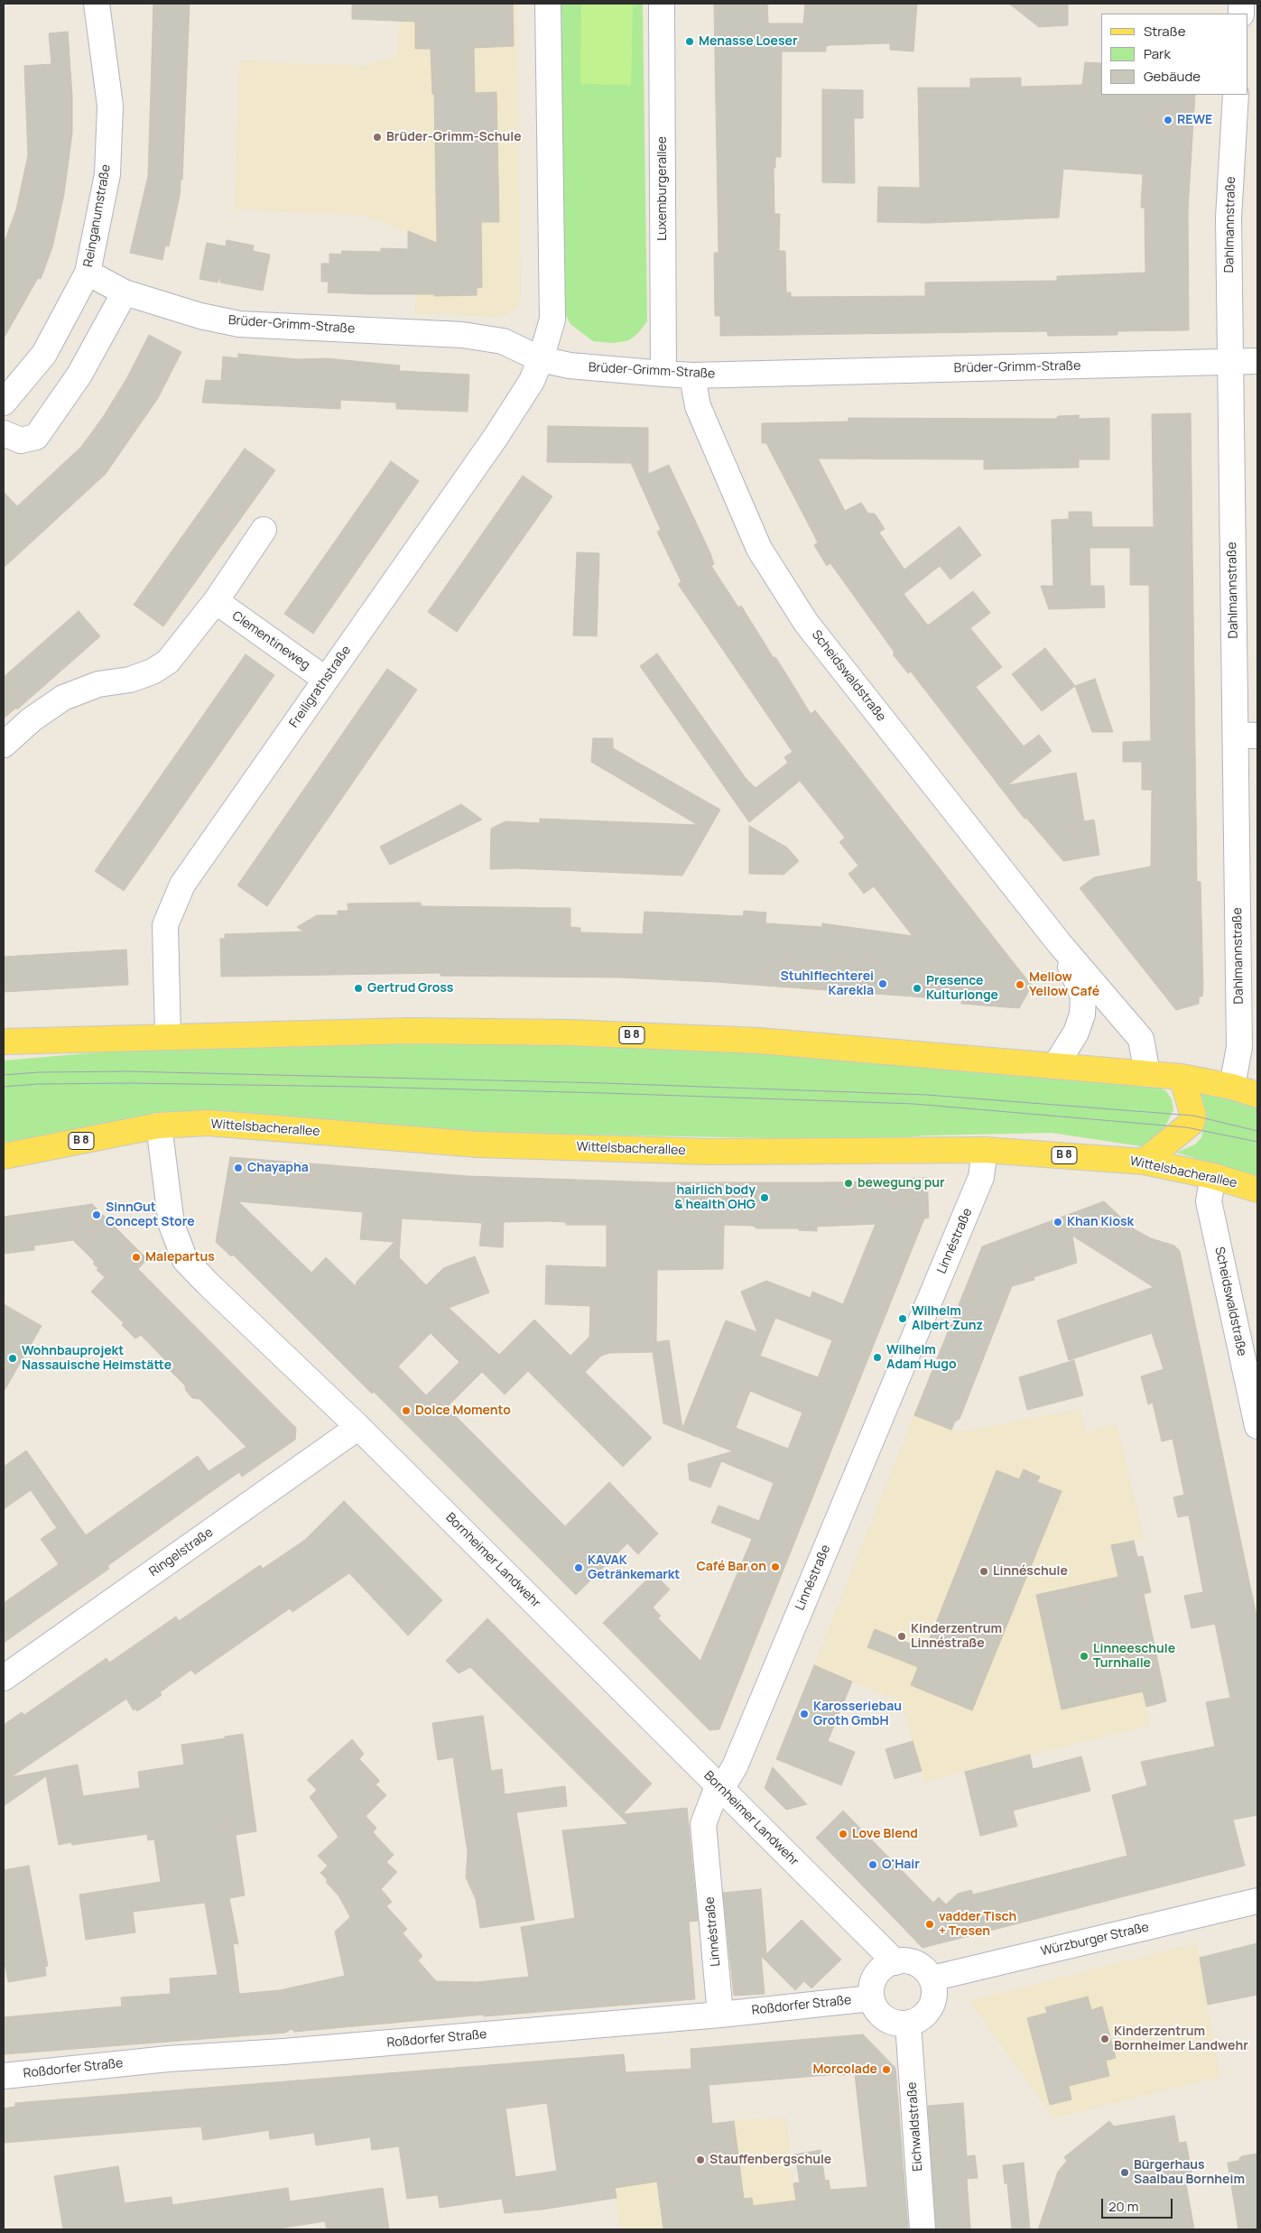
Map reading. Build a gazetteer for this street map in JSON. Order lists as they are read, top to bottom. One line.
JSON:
{"streets":{"main road":["B 8","Wittelsbacherallee"],"street":["Luxemburgerallee","Reinganumstraße","Dahlmannstraße","Brüder-Grimm-Straße","Clementineweg","Scheidswaldstraße","Freiligrathstraße","Linnéstraße","Ringelstraße","Bornheimer Landwehr","Würzburger Straße","Roßdorfer Straße","Eichwaldstraße"]},"crossings":[["Luxemburgerallee","Brüder-Grimm-Straße"],["Reinganumstraße","Brüder-Grimm-Straße"],["Dahlmannstraße","Brüder-Grimm-Straße"],["Dahlmannstraße","B 8"],["Brüder-Grimm-Straße","Scheidswaldstraße"],["Brüder-Grimm-Straße","Freiligrathstraße"],["Clementineweg","Freiligrathstraße"],["Scheidswaldstraße","B 8"],["Scheidswaldstraße","Wittelsbacherallee"],["Freiligrathstraße","B 8"],["Wittelsbacherallee","Linnéstraße"],["Wittelsbacherallee","Bornheimer Landwehr"],["Linnéstraße","Bornheimer Landwehr"],["Linnéstraße","Roßdorfer Straße"],["Ringelstraße","Bornheimer Landwehr"],["Bornheimer Landwehr","Würzburger Straße"],["Bornheimer Landwehr","Roßdorfer Straße"],["Bornheimer Landwehr","Eichwaldstraße"],["Würzburger Straße","Roßdorfer Straße"],["Würzburger Straße","Eichwaldstraße"],["Roßdorfer Straße","Eichwaldstraße"]],"places":["Menasse Loeser","REWE","Brüder-Grimm-Schule","Stuhlflechterei Karekla","Mellow Yellow Café","Gertrud Gross","Presence Kulturlonge","Chayapha","bewegung pur","hairlich body & health OHG","SinnGut Concept Store","Khan Kiosk","Malepartus","Wilhelm Albert Zunz","Wilhelm Adam Hugo","Wohnbauprojekt Nassauische Heimstätte","Dolce Momento","Café Bar on","KAVAK Getränkemarkt","Linnéschule","Kinderzentrum Linnéstraße","Linneeschule Turnhalle","Karosseriebau Groth GmbH","Love Blend","O'Hair","vadder Tisch + Tresen","Kinderzentrum Bornheimer Landwehr","Morcolade","Stauffenbergschule","Bürgerhaus Saalbau Bornheim"],"legend":["Straße","Park","Gebäude"],"scale_bar":"20 m"}
